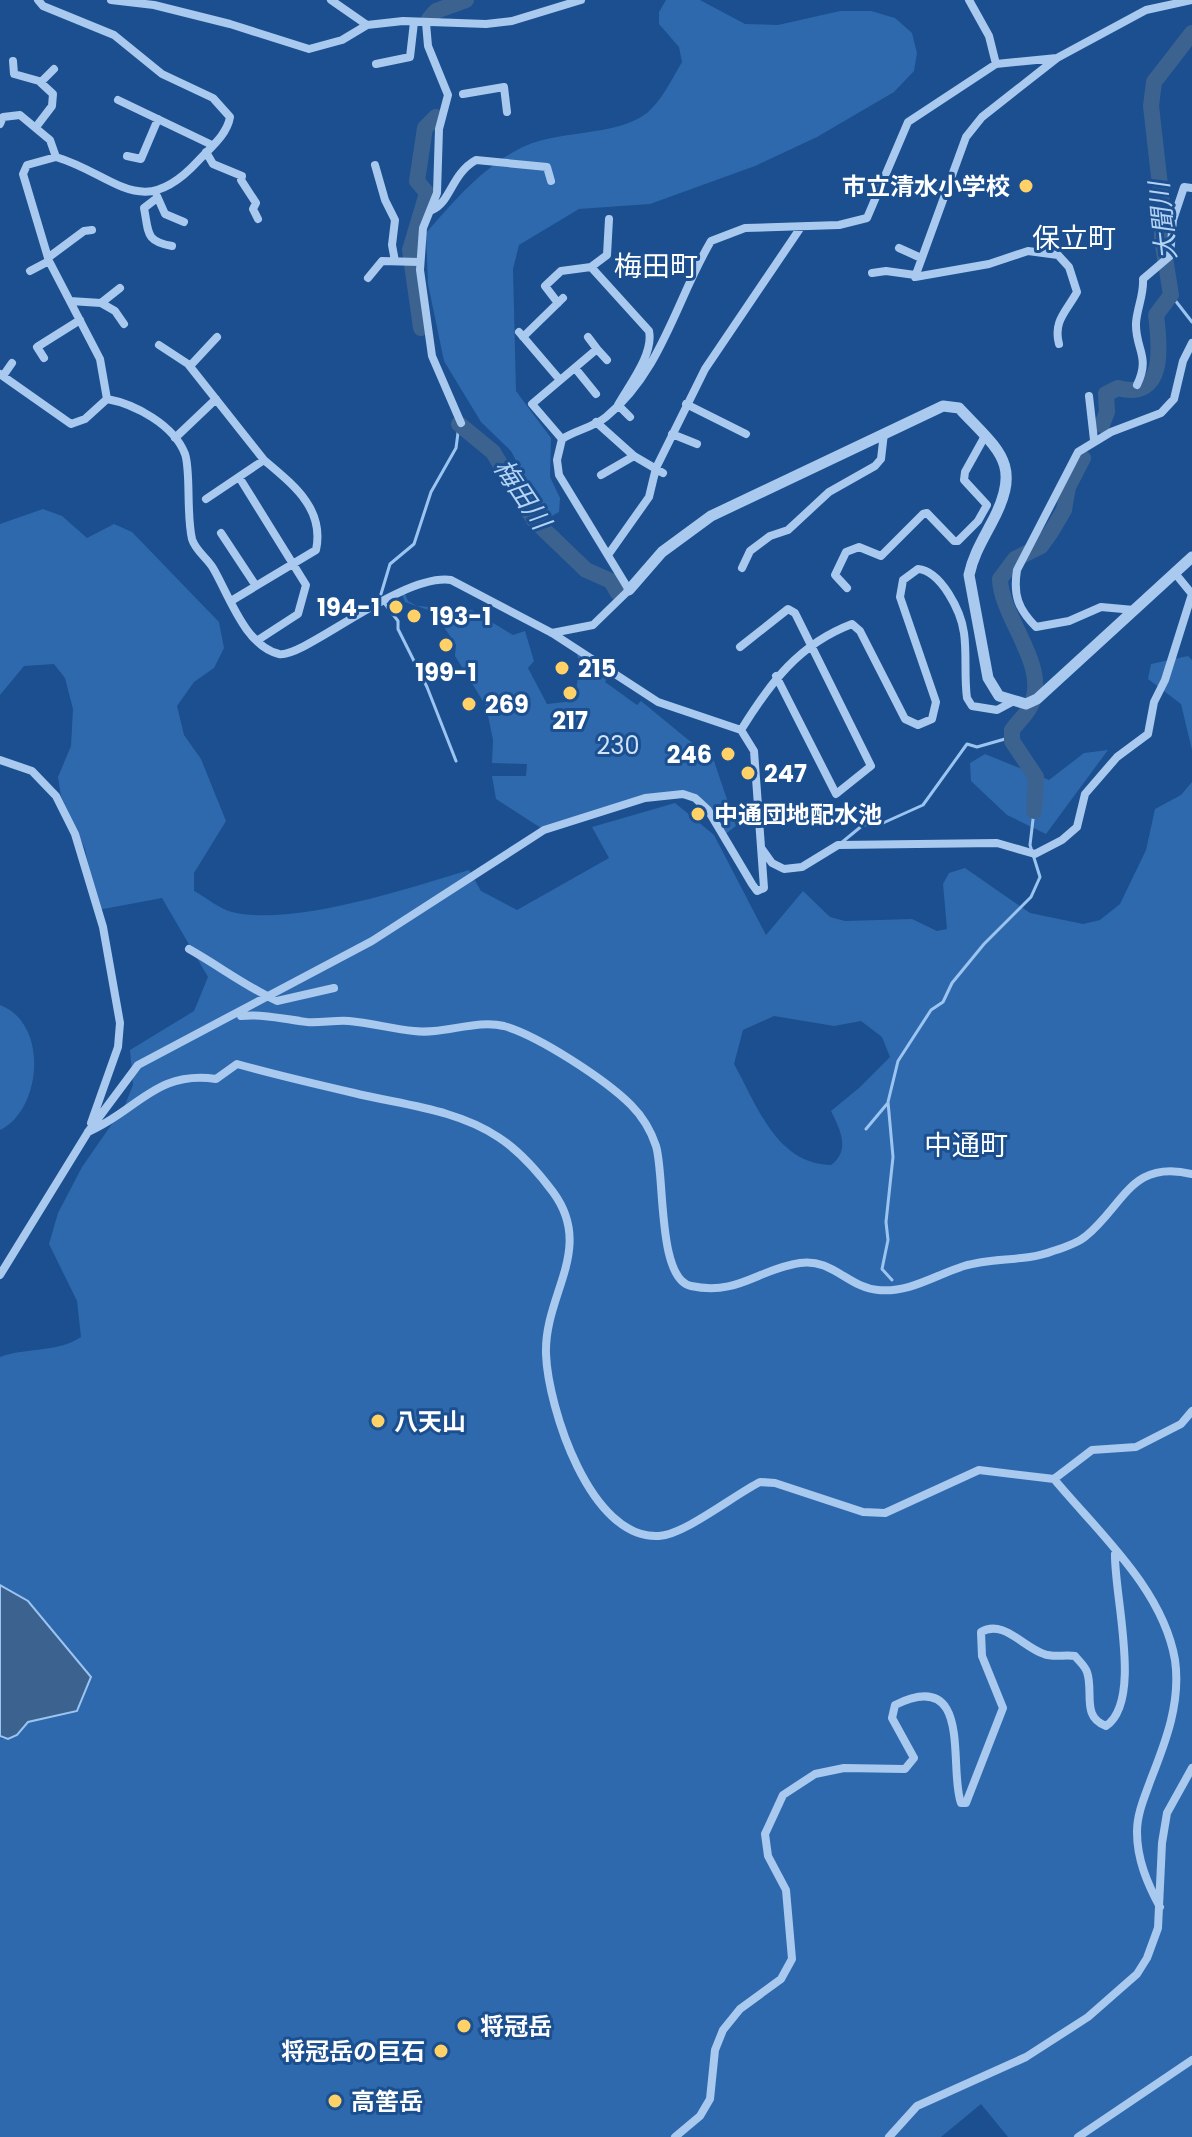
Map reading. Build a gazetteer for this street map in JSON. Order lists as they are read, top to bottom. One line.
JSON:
{"districts":["保立町","梅田町","中通町"],"water":["大聞川","梅田川"],"parks":["230"],"places":["市立清水小学校","194-1","193-1","199-1","215","217","269","246","247","中通団地配水池","八天山","将冠岳","将冠岳の巨石","高筈岳"]}
